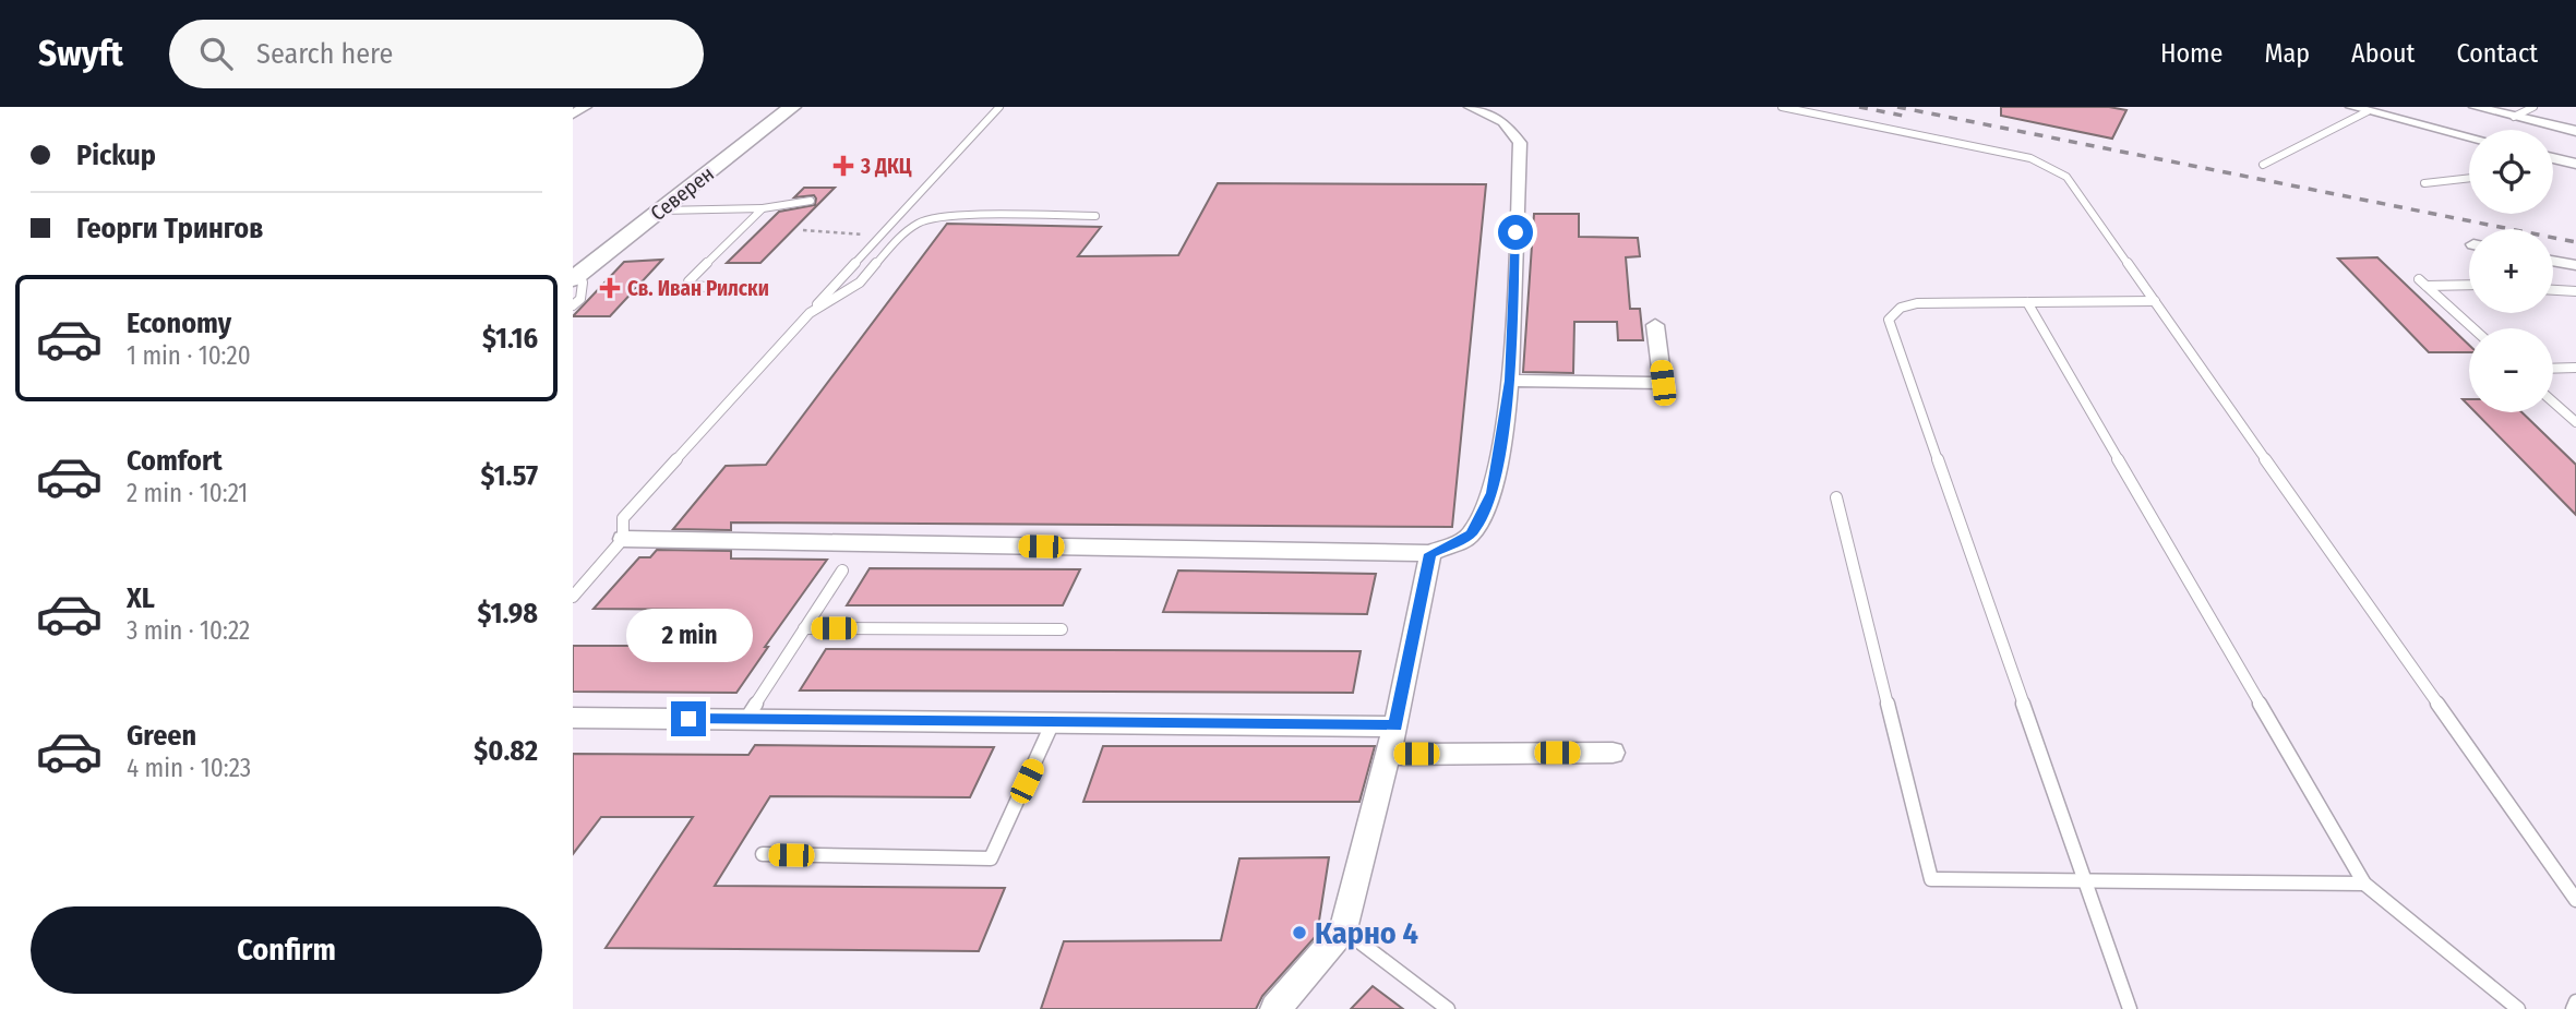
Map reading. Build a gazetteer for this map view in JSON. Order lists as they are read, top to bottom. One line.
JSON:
{"streets":{"main road":["Северен"]},"places":{"health":["3 ДКЦ","Св. Иван Рилски"],"other":["Карно 4"]},"page":{"header":"Swyft","search":"Search here","nav":["Home","Map","About","Contact"],"banner":["Pickup","Георги Трингов"],"map_buttons":["+","−"],"list":[{"name":"Economy","note":"1 min · 10:20","value":"$1.16"},{"name":"Comfort","note":"2 min · 10:21","value":"$1.57"},{"name":"XL","note":"3 min · 10:22","value":"$1.98"},{"name":"Green","note":"4 min · 10:23","value":"$0.82"}],"bubble":"2 min","buttons":"Confirm"}}
